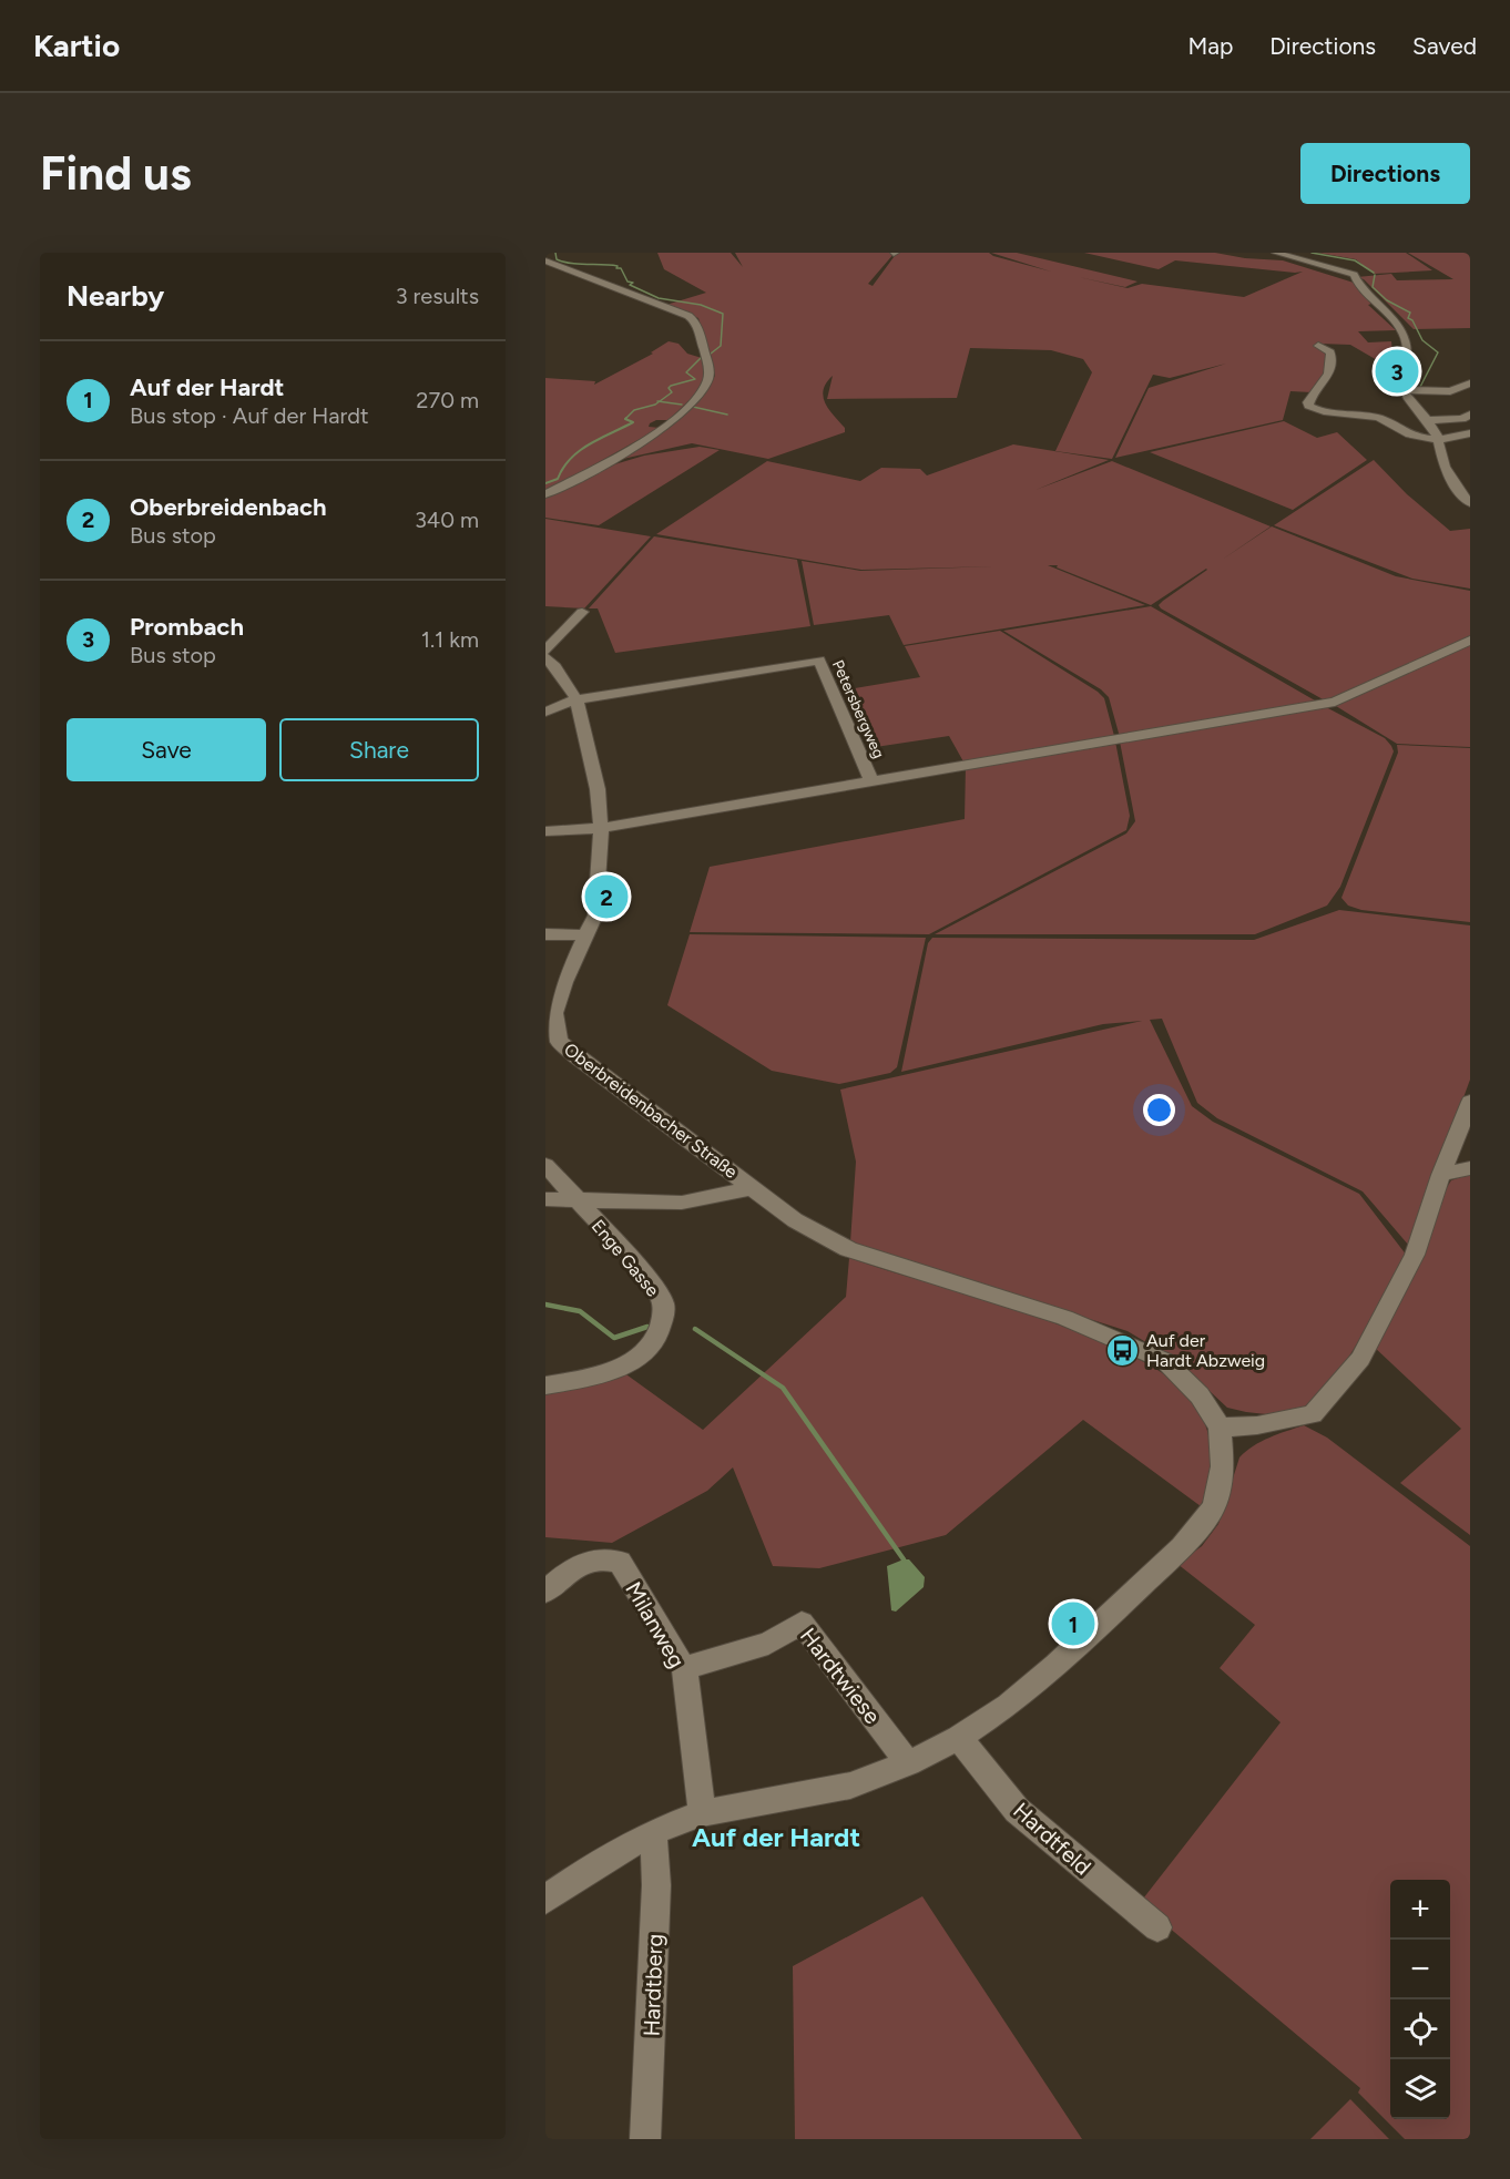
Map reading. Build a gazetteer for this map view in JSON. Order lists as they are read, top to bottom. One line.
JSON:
{"streets":{"street":["Petersbergweg","Oberbreidenbacher Straße","Enge Gasse","Milanweg","Hardtwiese","Hardtfeld","Hardtberg"]},"crossings":[["Petersbergweg","Oberbreidenbacher Straße"],["Milanweg","Hardtwiese"]],"districts":["Auf der Hardt"],"places":{"bus stop":["Auf der Hardt Abzweig"]},"page":{"header":"Kartio","nav":["Map","Directions","Saved"],"buttons":["Directions",["Save","Share"]],"title":"Find us","heading":["Nearby","3 results"],"list":[{"mark":"1","name":"Auf der Hardt","note":"Bus stop · Auf der Hardt","value":"270 m"},{"mark":"2","name":"Oberbreidenbach","note":"Bus stop","value":"340 m"},{"mark":"3","name":"Prombach","note":"Bus stop","value":"1.1 km"}],"pins":["3","2","1"],"map_buttons":["+","−"]}}
